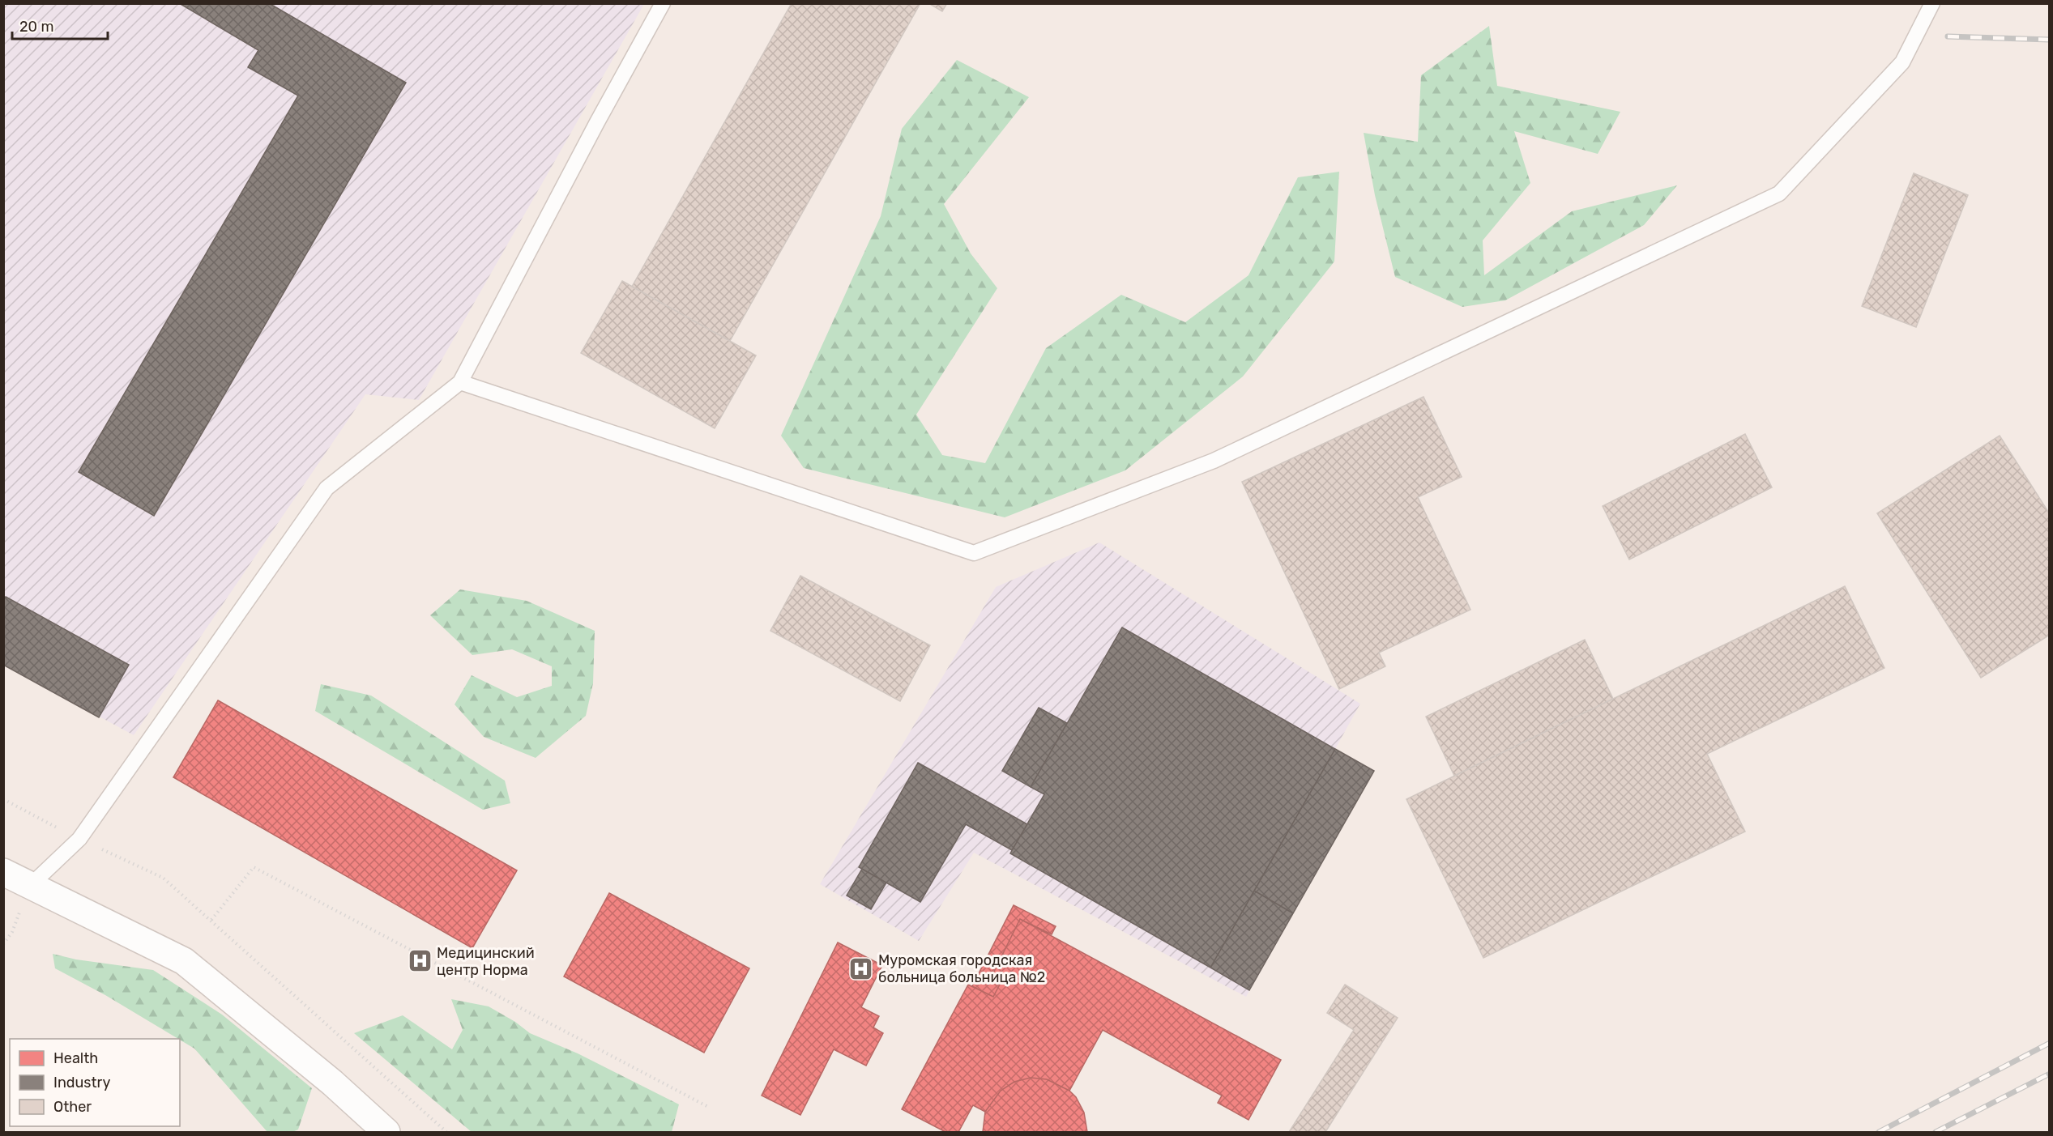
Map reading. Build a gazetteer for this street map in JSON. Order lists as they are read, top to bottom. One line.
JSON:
{"places":{"hospital":["Медицинский центр Норма","Муромская городская больница больница №2"]},"legend":["Health","Industry","Other"],"scale_bar":"20 m"}
